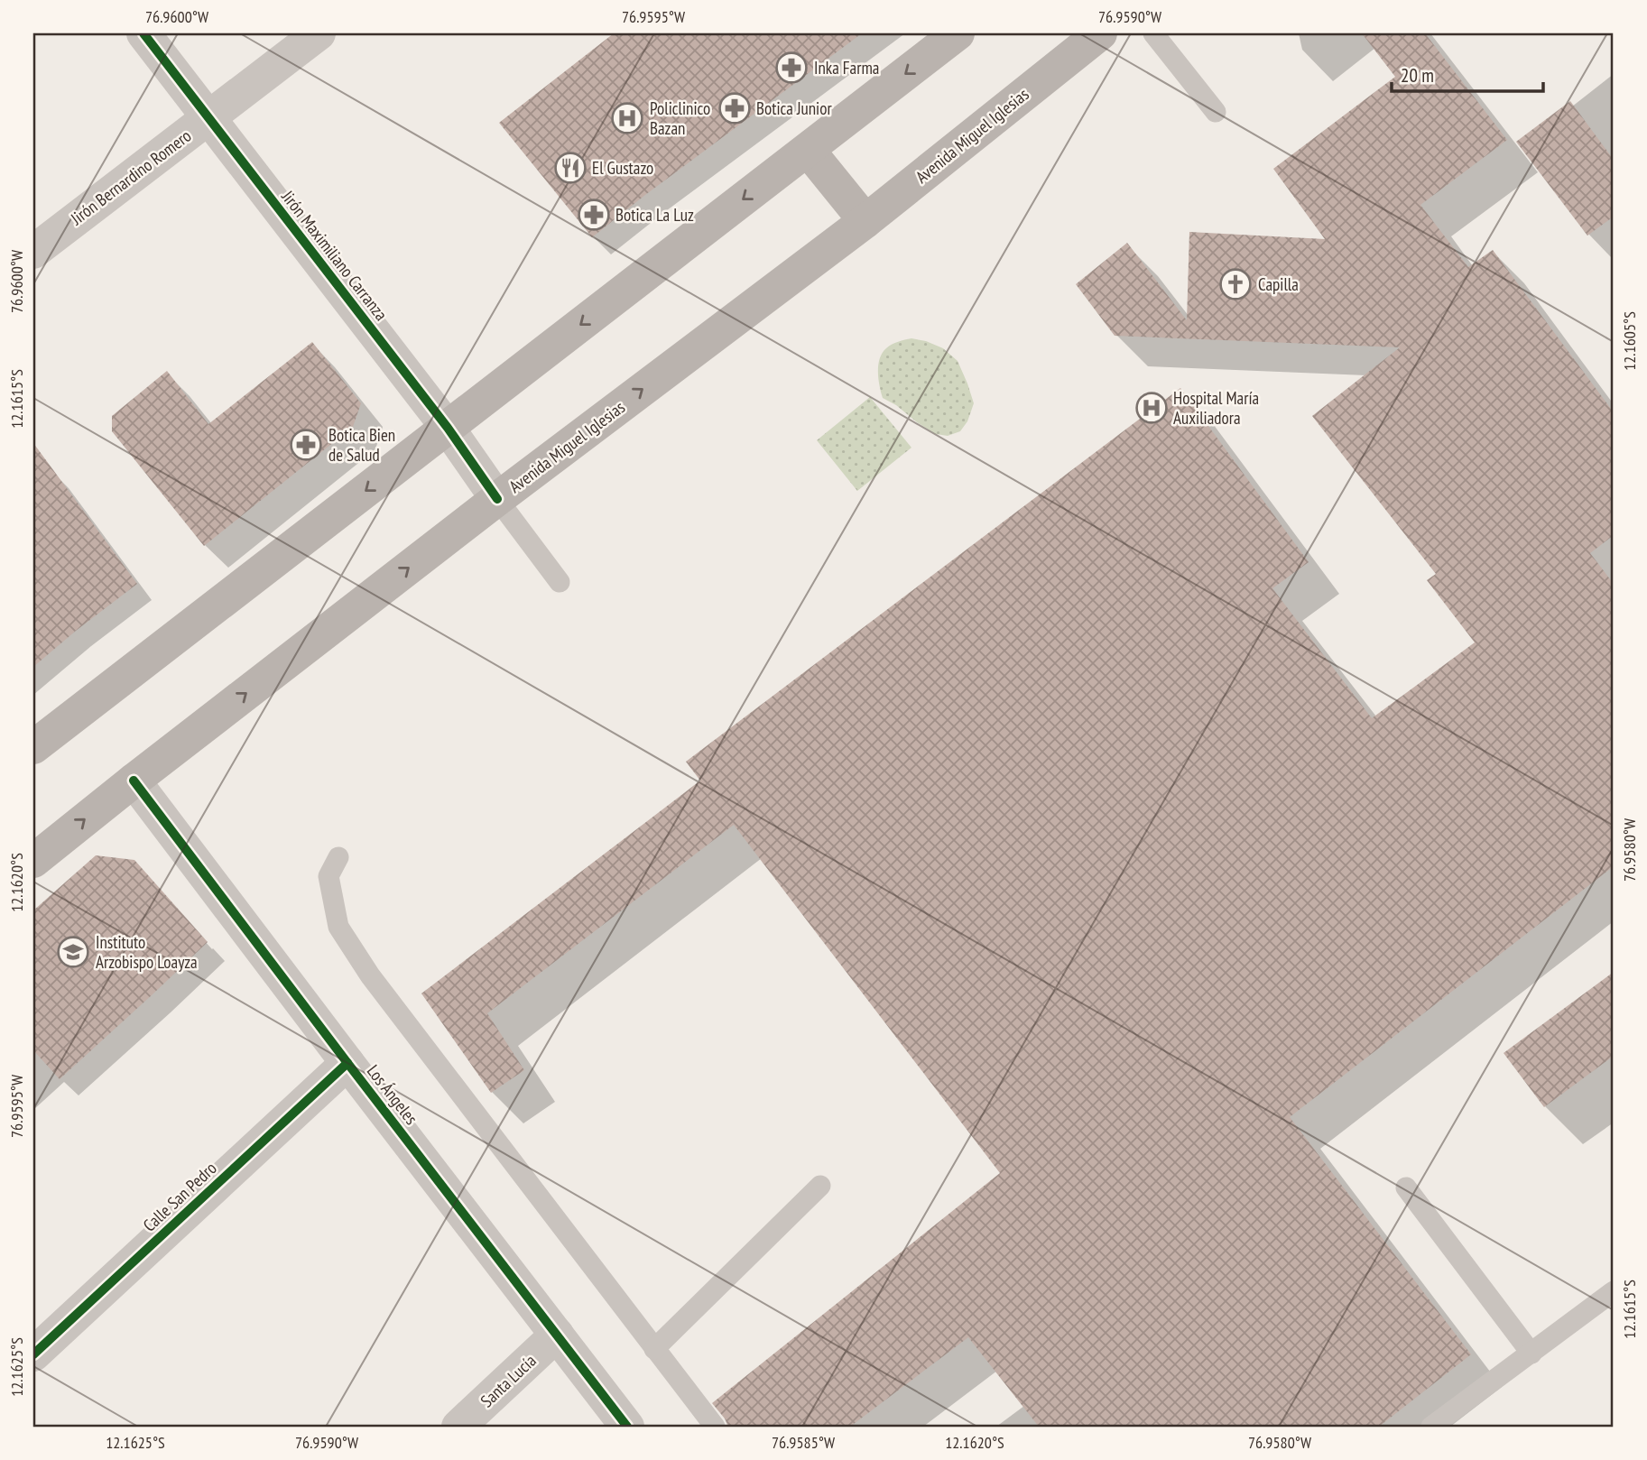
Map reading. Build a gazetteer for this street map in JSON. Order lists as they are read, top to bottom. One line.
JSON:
{"streets":{"main road":["Avenida Miguel Iglesias"],"street":["Jirón Bernardino Romero","Jirón Maximiliano Carranza","Los Ángeles","Calle San Pedro","Santa Lucía"]},"crossings":[["Avenida Miguel Iglesias","Jirón Maximiliano Carranza"],["Avenida Miguel Iglesias","Los Ángeles"],["Jirón Bernardino Romero","Jirón Maximiliano Carranza"],["Los Ángeles","Calle San Pedro"],["Los Ángeles","Santa Lucía"]],"places":{"pharmacy":["Inka Farma","Botica Junior","Botica La Luz","Botica Bien de Salud"],"hospital":["Policlinico Bazan","Hospital María Auxiliadora"],"restaurant":["El Gustazo"],"church":["Capilla"],"school or university":["Instituto Arzobispo Loayza"]},"scale_bar":"20 m","coordinates":["76.9600°W","76.9595°W","76.9590°W","12.1605°S","12.1615°S","76.9580°W","12.1620°S","12.1625°S","76.9585°W"]}
